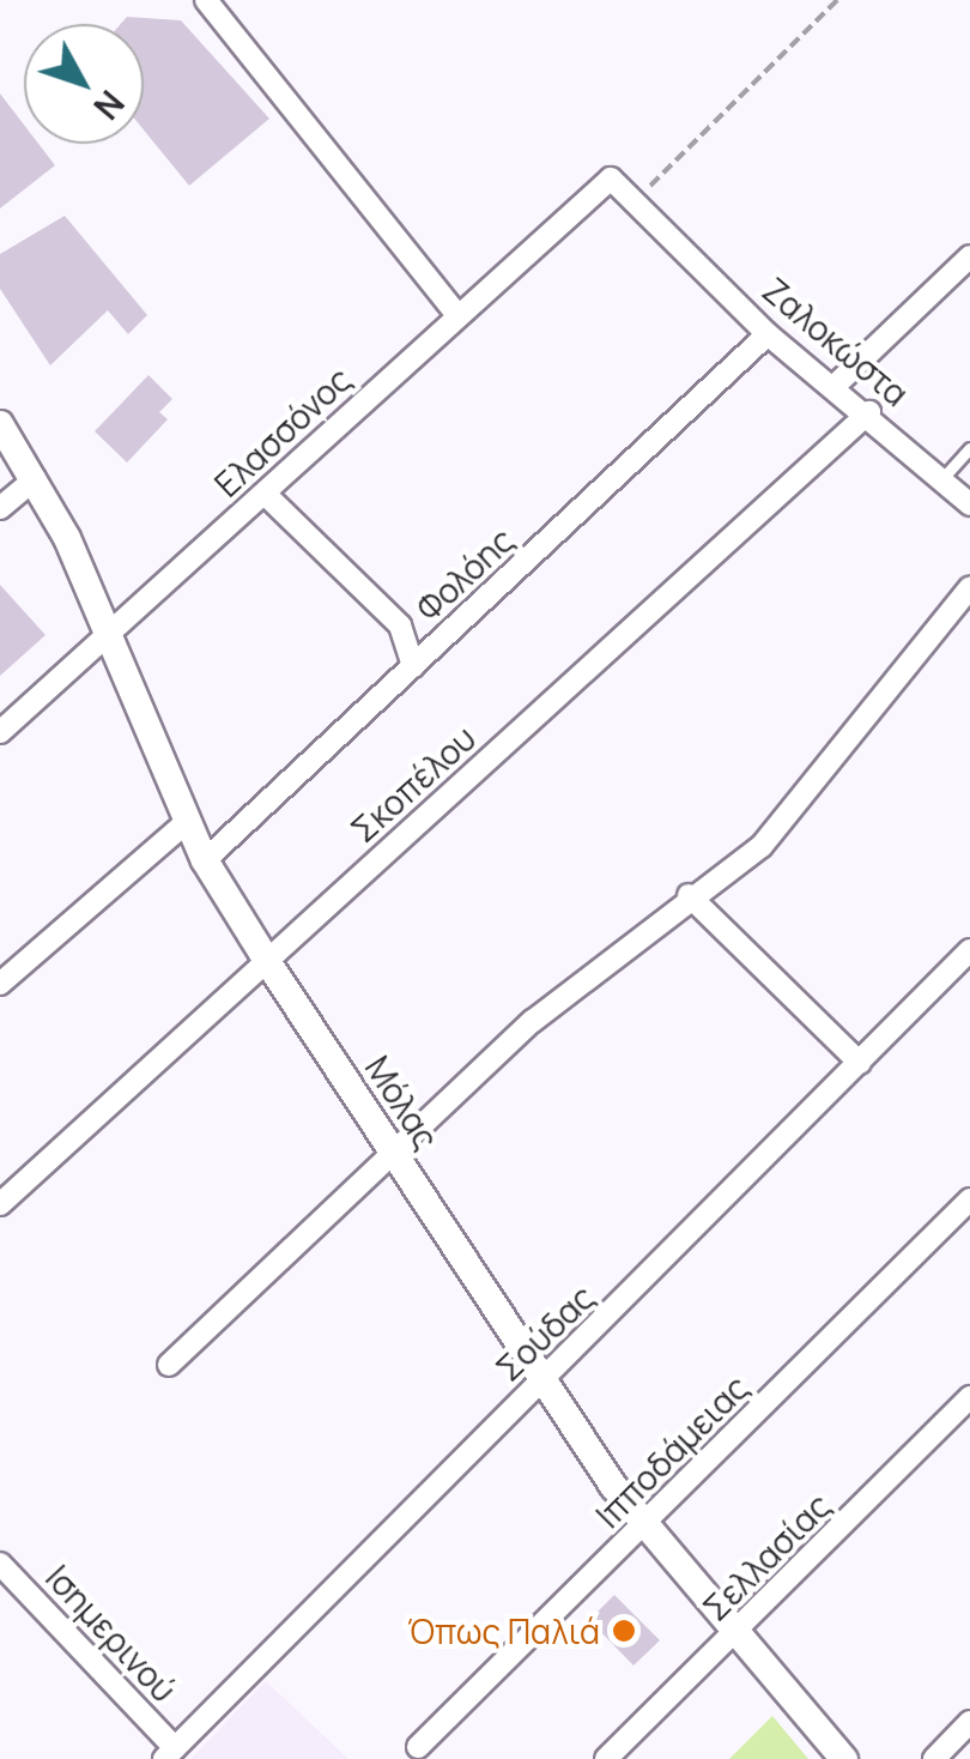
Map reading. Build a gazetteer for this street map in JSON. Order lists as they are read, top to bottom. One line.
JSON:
{"streets":{"street":["Ζαλοκώστα","Ελασσόνος","Φολόης","Σκοπέλου","Μόλας","Σούδας","Ιπποδάμειας","Σελλασίας","Ισημερινού"]},"crossings":[["Ζαλοκώστα","Ελασσόνος"],["Ζαλοκώστα","Φολόης"],["Ζαλοκώστα","Σκοπέλου"],["Ελασσόνος","Μόλας"],["Φολόης","Μόλας"],["Σκοπέλου","Μόλας"],["Μόλας","Σούδας"],["Μόλας","Ιπποδάμειας"],["Μόλας","Σελλασίας"],["Σούδας","Ισημερινού"]],"places":["Όπως Παλιά"],"north":"bottom right"}
